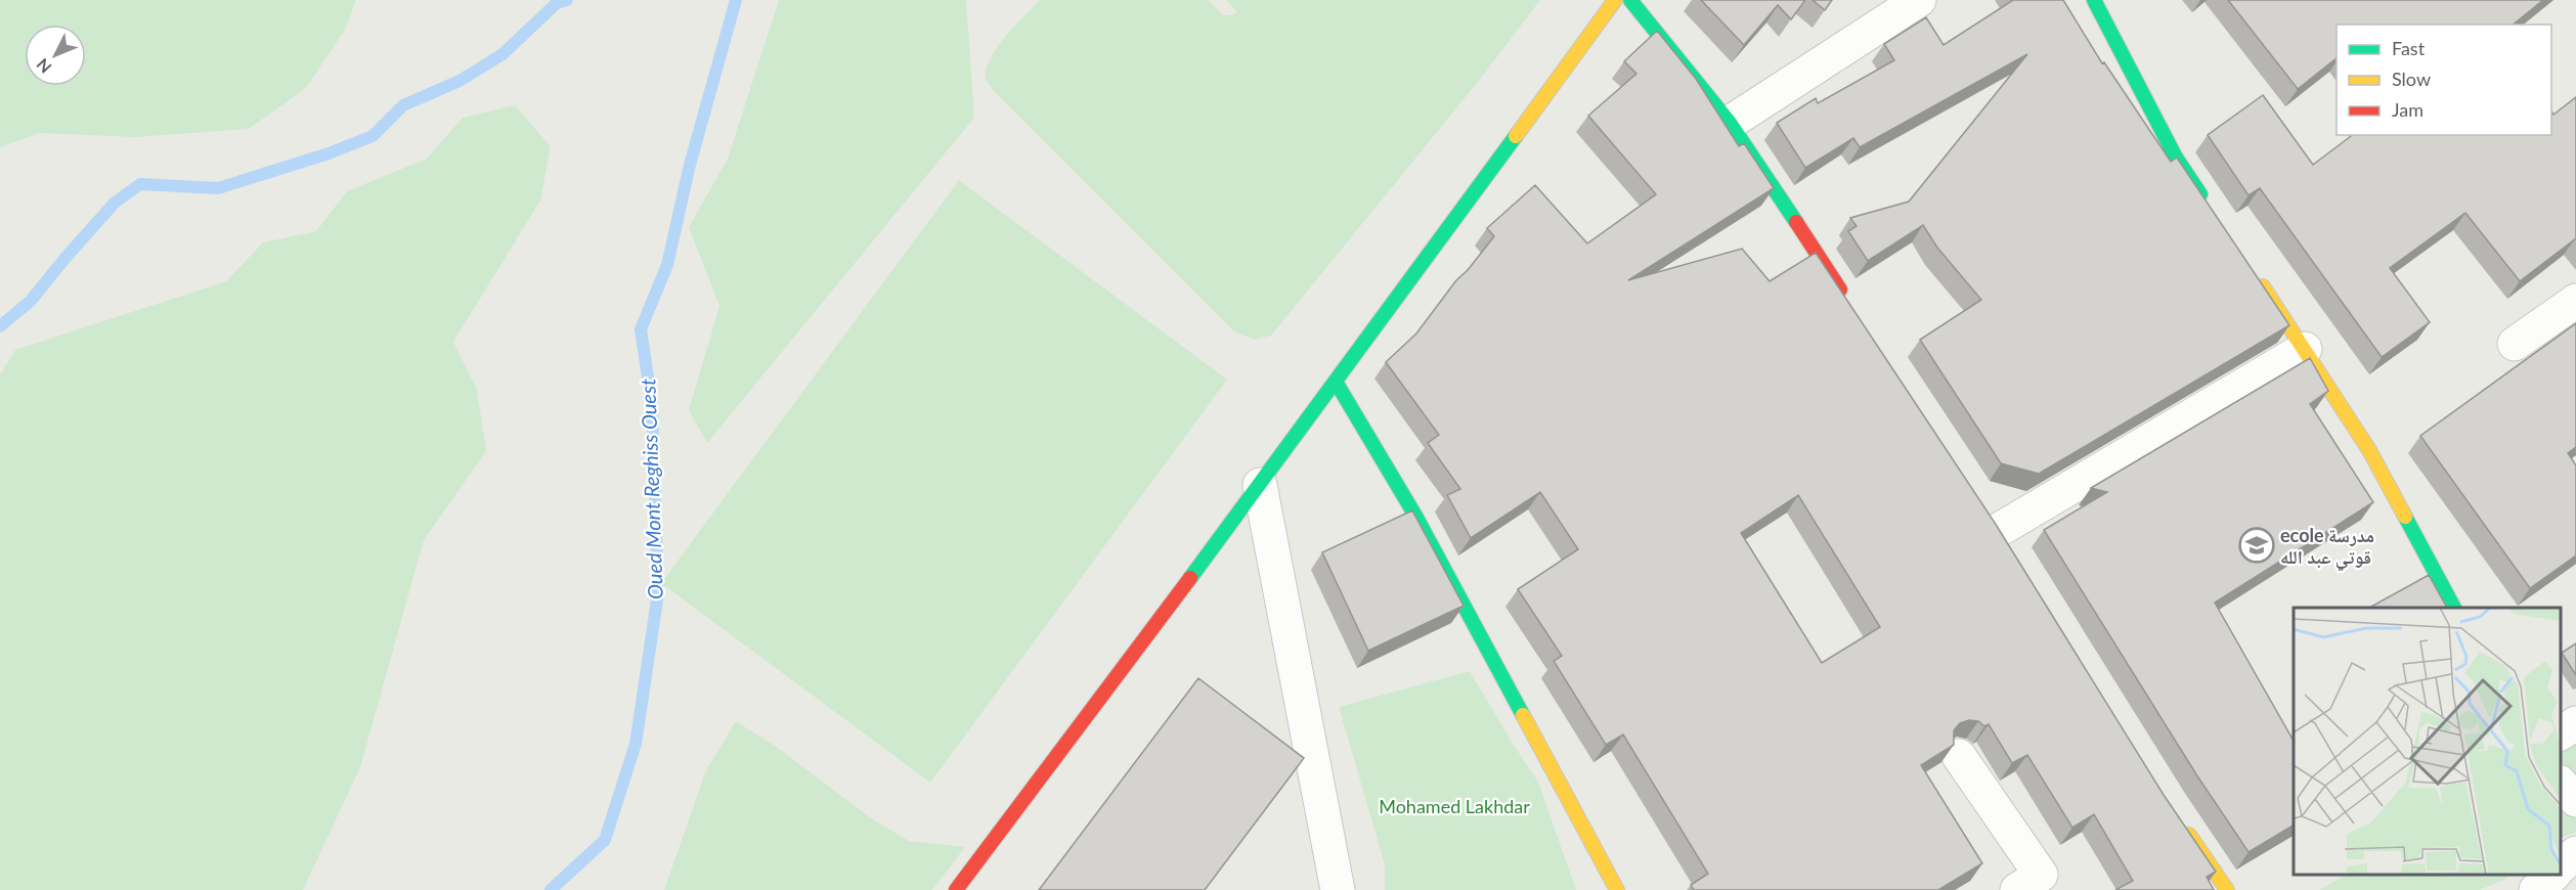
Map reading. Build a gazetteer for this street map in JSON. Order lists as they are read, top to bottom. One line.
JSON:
{"water":["Oued Mont Reghiss Ouest"],"parks":["Mohamed Lakhdar"],"places":{"school or university":["ecole مدرسة قوتي عبد الله"]},"legend":["Fast","Slow","Jam"],"north":"bottom left"}
